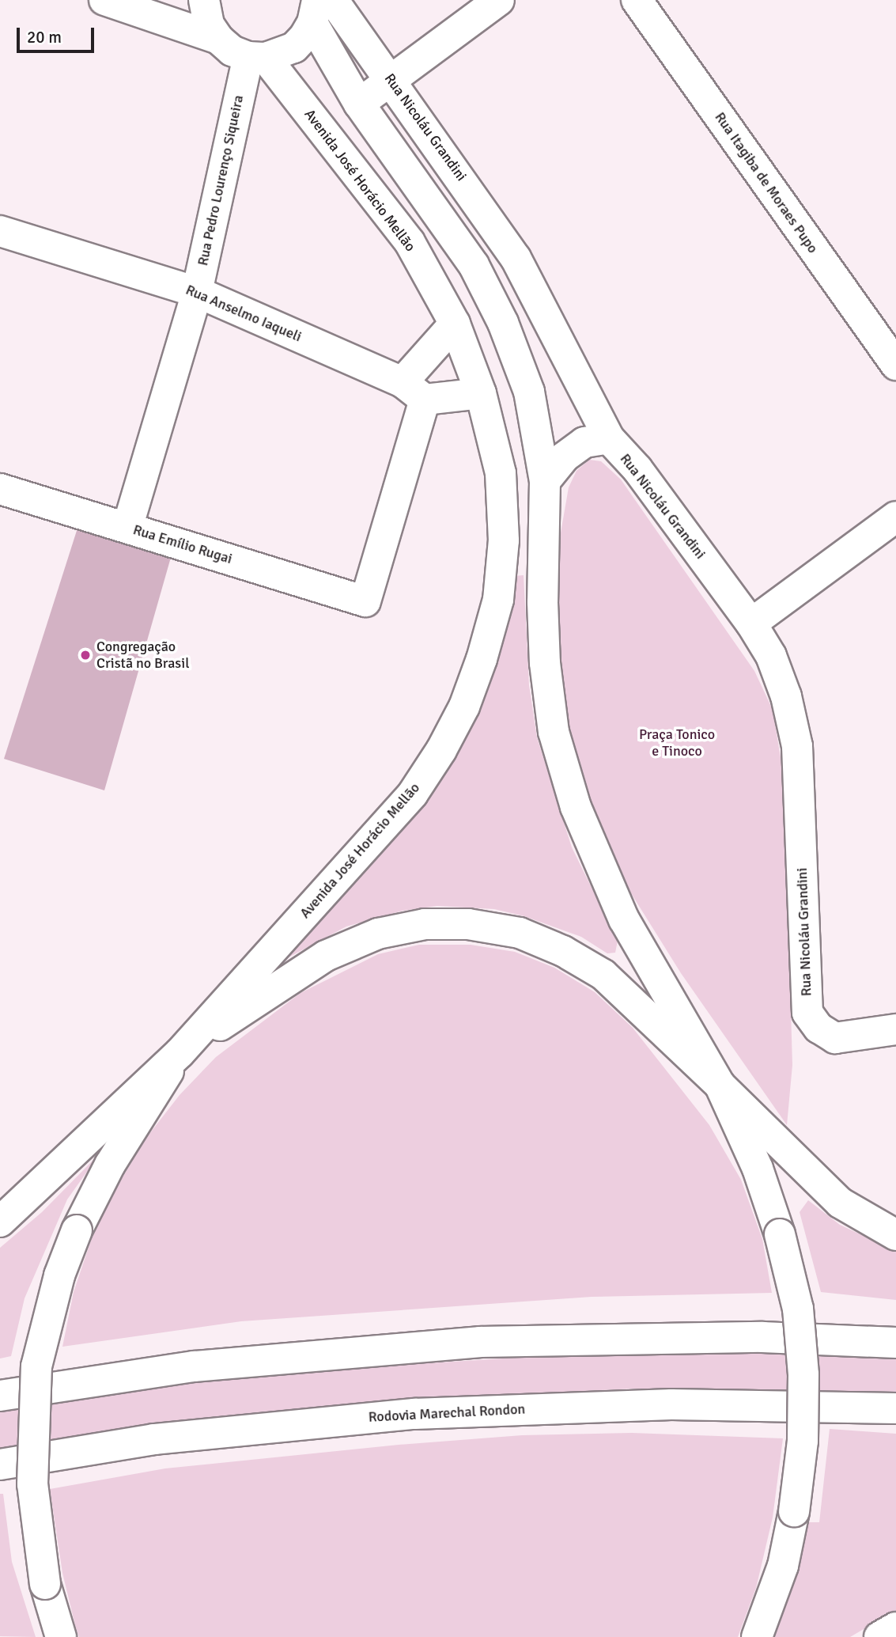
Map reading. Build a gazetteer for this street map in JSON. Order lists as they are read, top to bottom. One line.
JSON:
{"streets":{"main road":["Rua Nicoláu Grandini","Rua Pedro Lourenço Siqueira","Avenida José Horácio Mellão","Rua Itagiba de Moraes Pupo","Rua Anselmo Iaqueli","Rua Emílio Rugai","Rodovia Marechal Rondon"]},"crossings":[["Rua Pedro Lourenço Siqueira","Avenida José Horácio Mellão"],["Rua Pedro Lourenço Siqueira","Rua Anselmo Iaqueli"],["Rua Pedro Lourenço Siqueira","Rua Emílio Rugai"],["Rua Anselmo Iaqueli","Rua Emílio Rugai"]],"parks":["Praça Tonico e Tinoco"],"places":["Congregação Cristã no Brasil"],"scale_bar":"20 m"}
